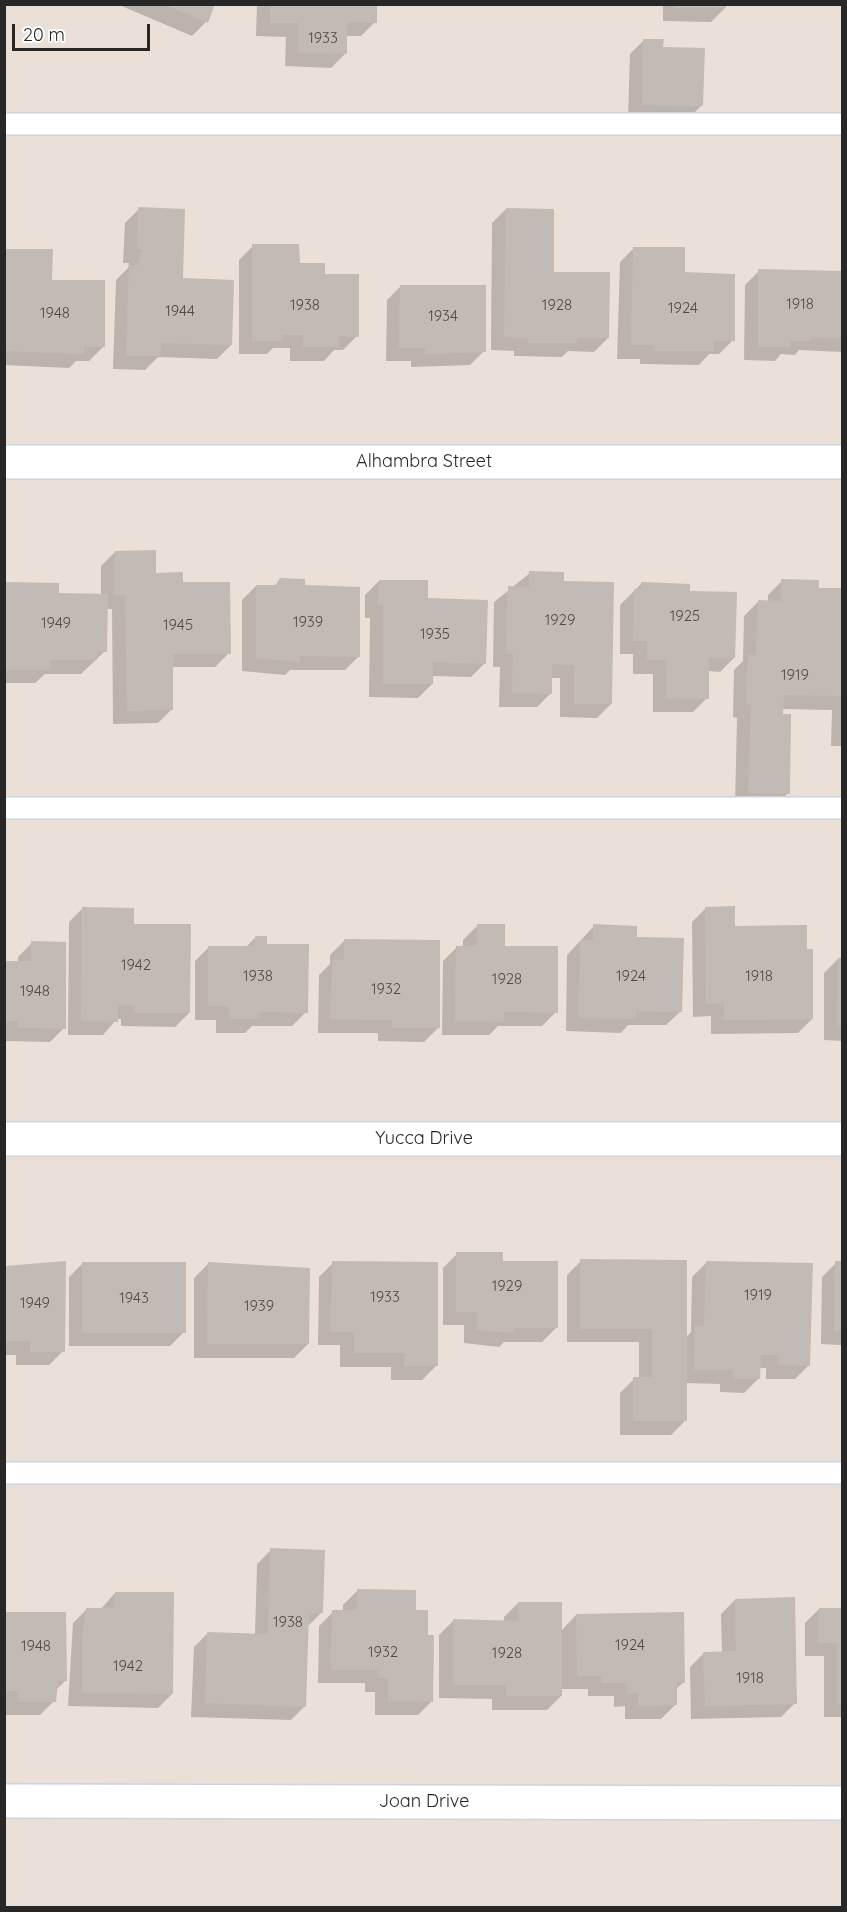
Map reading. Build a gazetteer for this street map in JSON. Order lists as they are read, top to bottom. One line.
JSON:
{"streets":{"street":["Alhambra Street","Yucca Drive","Joan Drive"]},"house_numbers":["1933","1918","1938","1928","1924","1944","1948","1934","1925","1929","1939","1949","1945","1935","1919","1942","1938","1924","1918","1928","1932","1948","1929","1919","1933","1943","1949","1939","1938","1924","1948","1932","1928","1942","1918"],"scale_bar":"20 m"}
